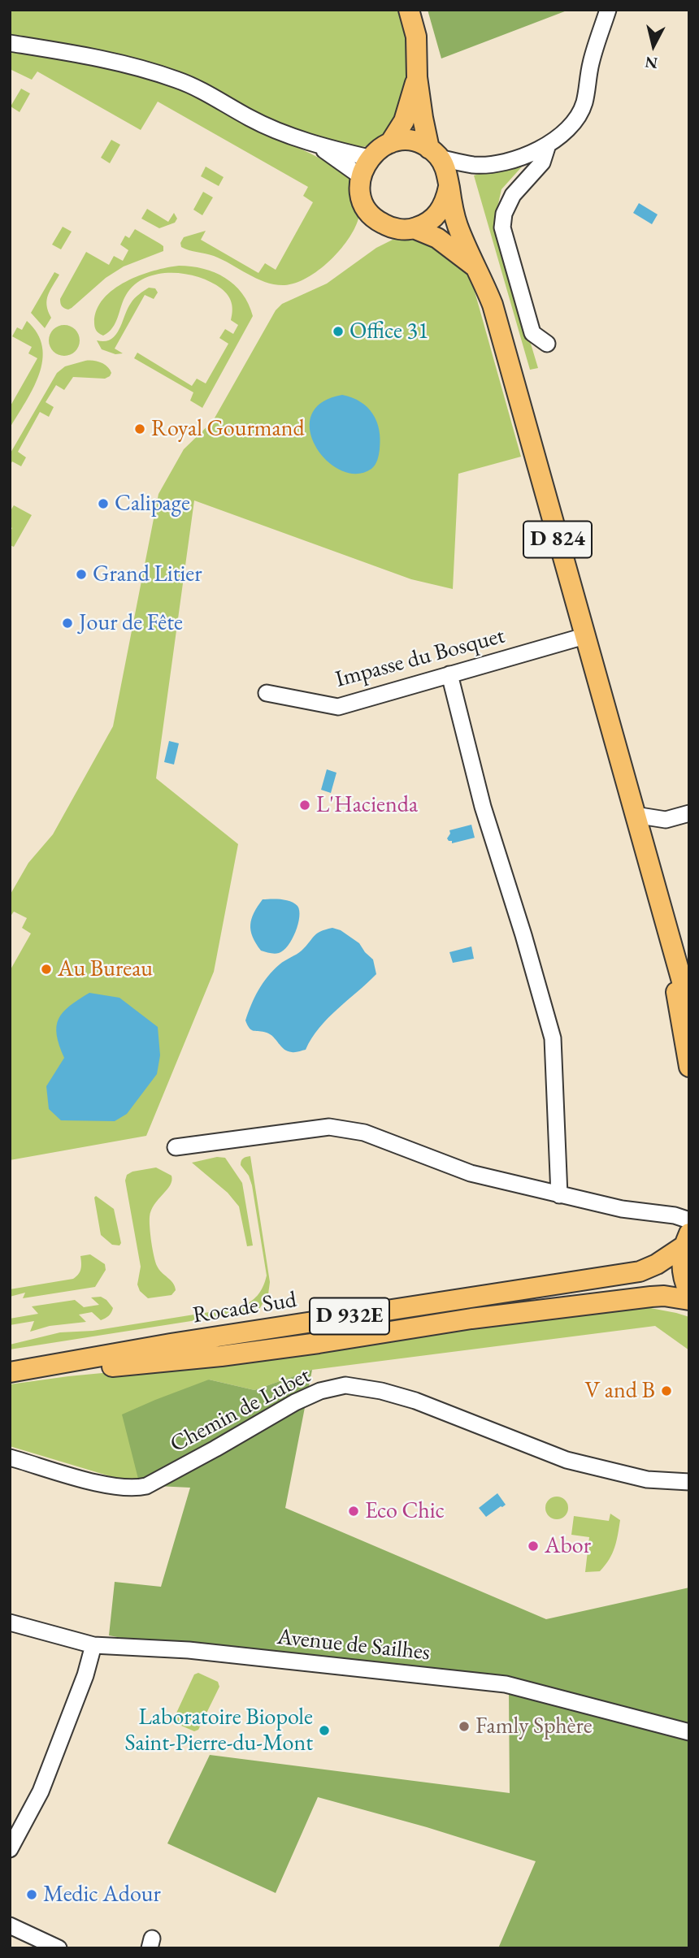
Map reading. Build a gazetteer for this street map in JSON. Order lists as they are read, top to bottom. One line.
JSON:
{"streets":{"main road":["D 824","Rocade Sud","D 932E"],"street":["Impasse du Bosquet","Chemin de Lubet","Avenue de Sailhes"]},"crossings":[["D 824","Impasse du Bosquet"]],"places":["Office 31","Royal Gourmand","Calipage","Grand Litier","Jour de Fête","L'Hacienda","Au Bureau","V and B","Eco Chic","Abor","Famly Sphère","Laboratoire Biopole Saint-Pierre-du-Mont","Medic Adour"],"north":"bottom"}
